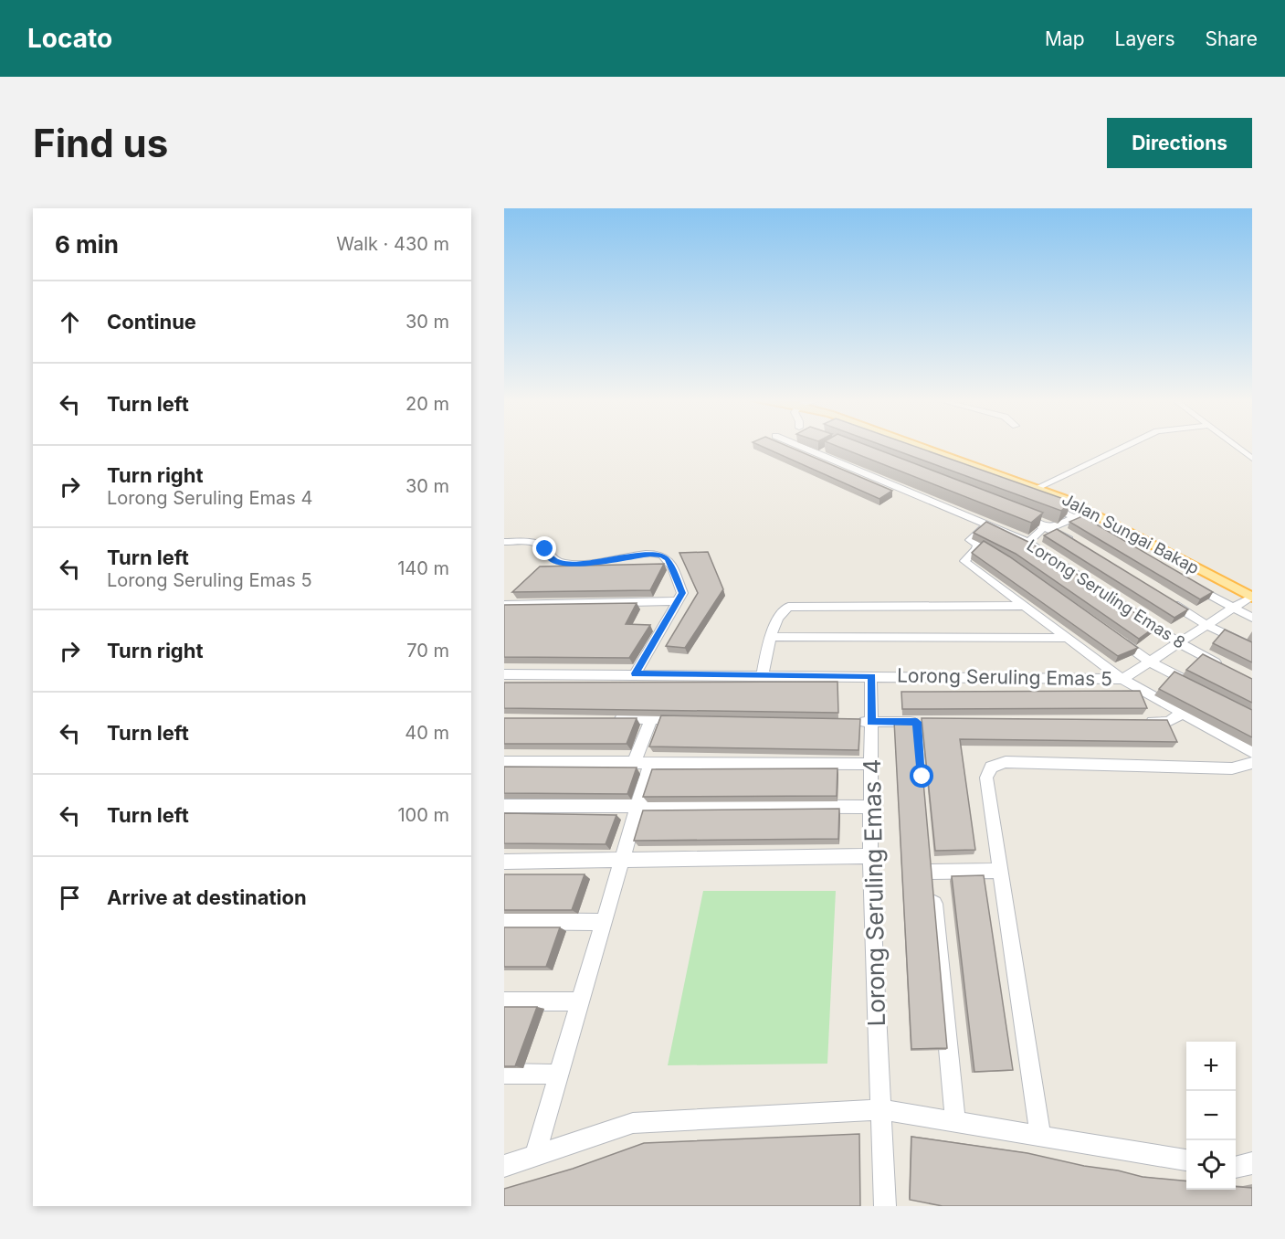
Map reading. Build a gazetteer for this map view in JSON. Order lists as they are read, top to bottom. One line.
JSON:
{"streets":{"main road":["Jalan Sungai Bakap"],"street":["Lorong Seruling Emas 8","Lorong Seruling Emas 5","Lorong Seruling Emas 4"]},"crossings":[["Jalan Sungai Bakap","Lorong Seruling Emas 5"],["Lorong Seruling Emas 8","Lorong Seruling Emas 5"],["Lorong Seruling Emas 5","Lorong Seruling Emas 4"]],"page":{"header":"Locato","nav":["Map","Layers","Share"],"buttons":"Directions","title":"Find us","heading":["6 min","Walk · 430 m"],"list":[["Continue","30 m"],["Turn left","20 m"],["Turn right","Lorong Seruling Emas 4","30 m"],["Turn left","Lorong Seruling Emas 5","140 m"],["Turn right","70 m"],["Turn left","40 m"],["Turn left","100 m"],"Arrive at destination"],"map_buttons":["+","−"]}}
